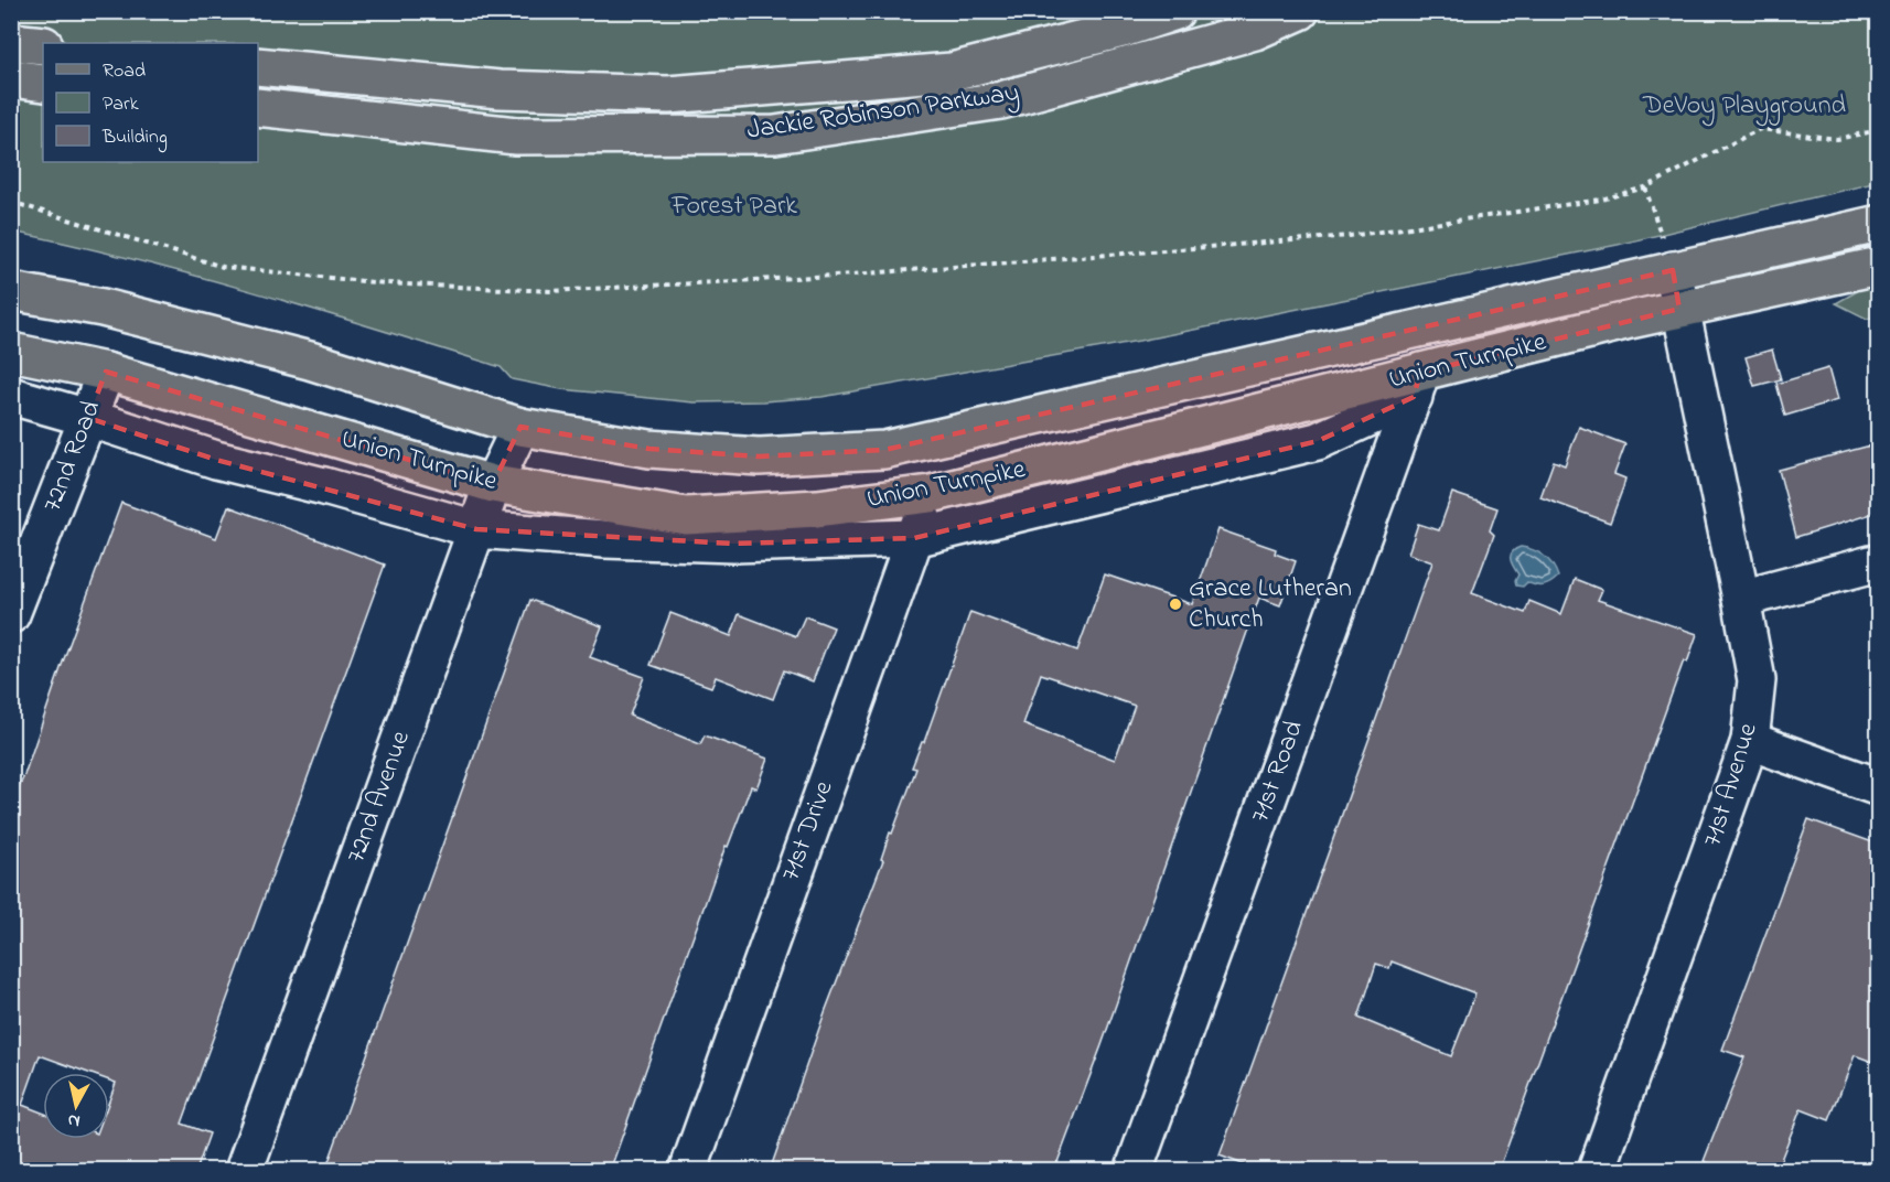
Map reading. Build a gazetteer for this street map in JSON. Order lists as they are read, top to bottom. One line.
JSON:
{"streets":{"main road":["Jackie Robinson Parkway","Union Turnpike"],"street":["72nd Road","71st Road","71st Avenue","72nd Avenue","71st Drive"]},"crossings":[["Union Turnpike","72nd Road"],["Union Turnpike","71st Road"],["Union Turnpike","71st Avenue"],["Union Turnpike","72nd Avenue"],["Union Turnpike","71st Drive"]],"parks":["DeVoy Playground","Forest Park"],"places":["Grace Lutheran Church"],"legend":["Road","Park","Building"],"north":"bottom"}
